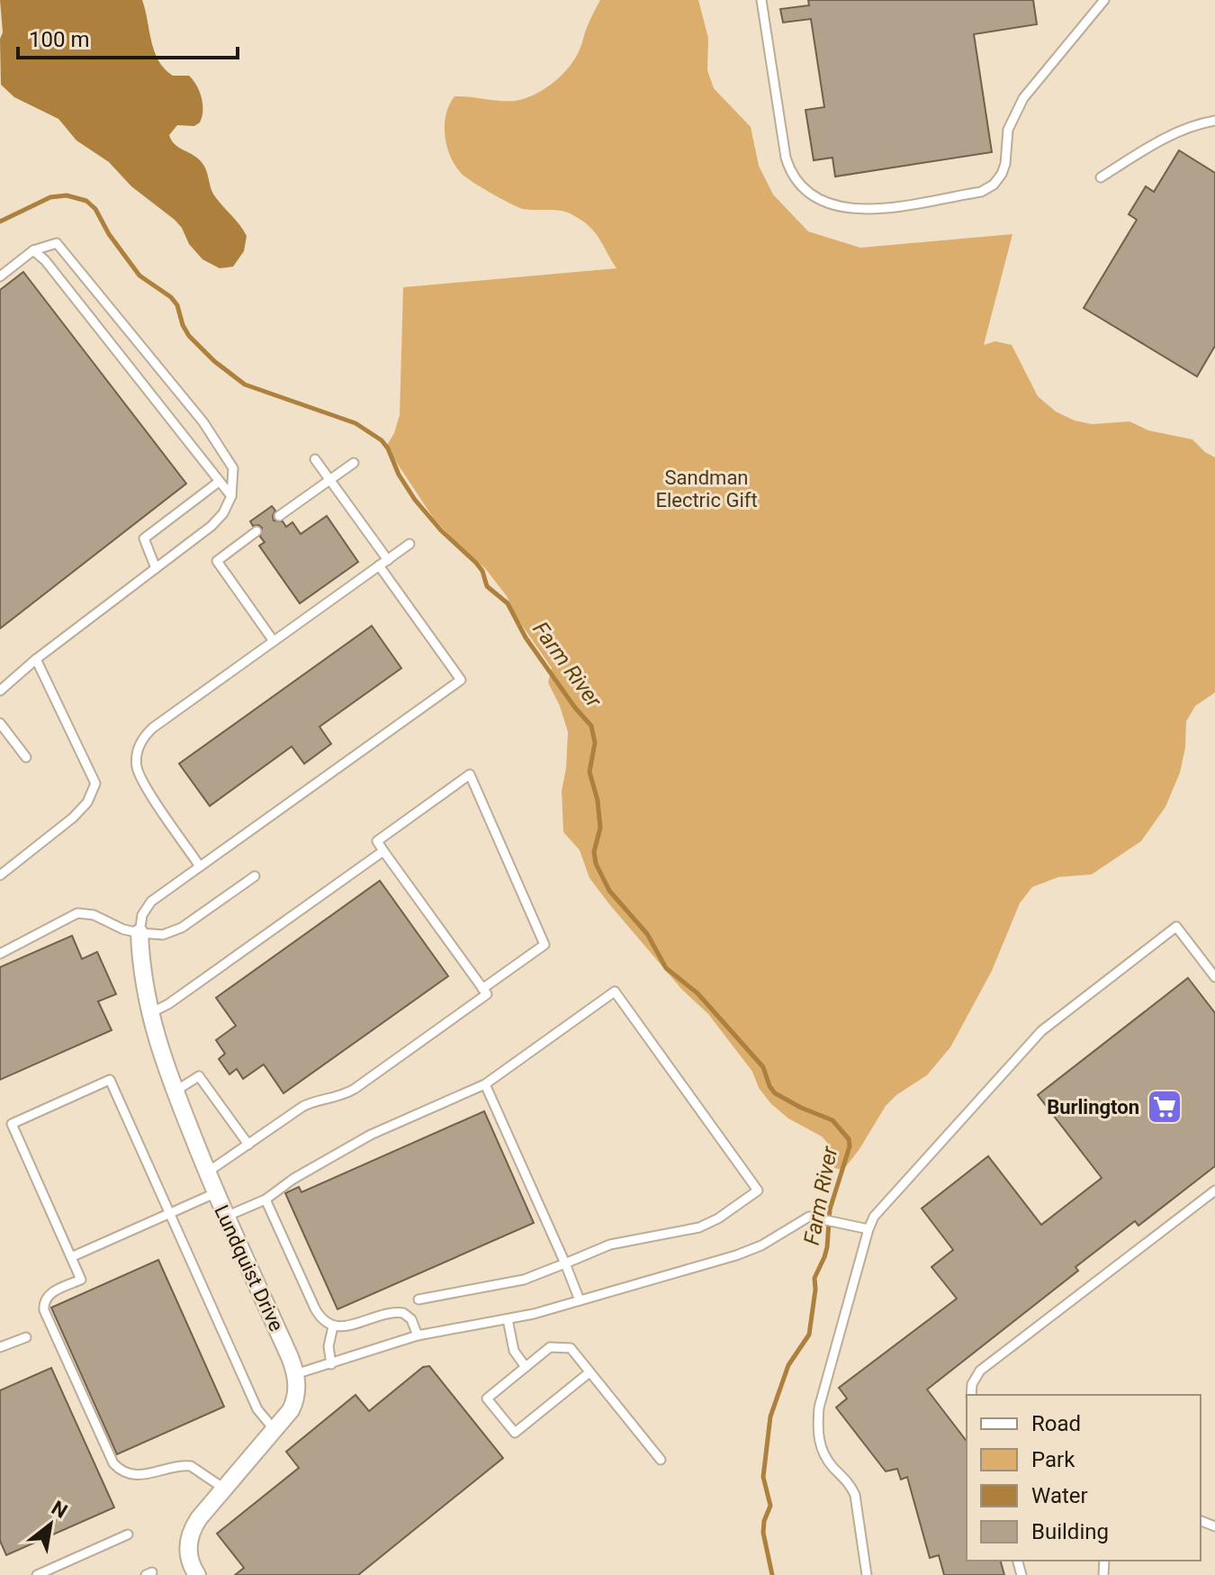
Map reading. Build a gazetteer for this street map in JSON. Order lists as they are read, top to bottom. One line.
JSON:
{"streets":{"street":["Lundquist Drive"]},"water":["Farm River"],"parks":["Sandman Electric Gift"],"places":{"supermarket":["Burlington"]},"legend":["Road","Park","Water","Building"],"scale_bar":"100 m","north":"top right"}
